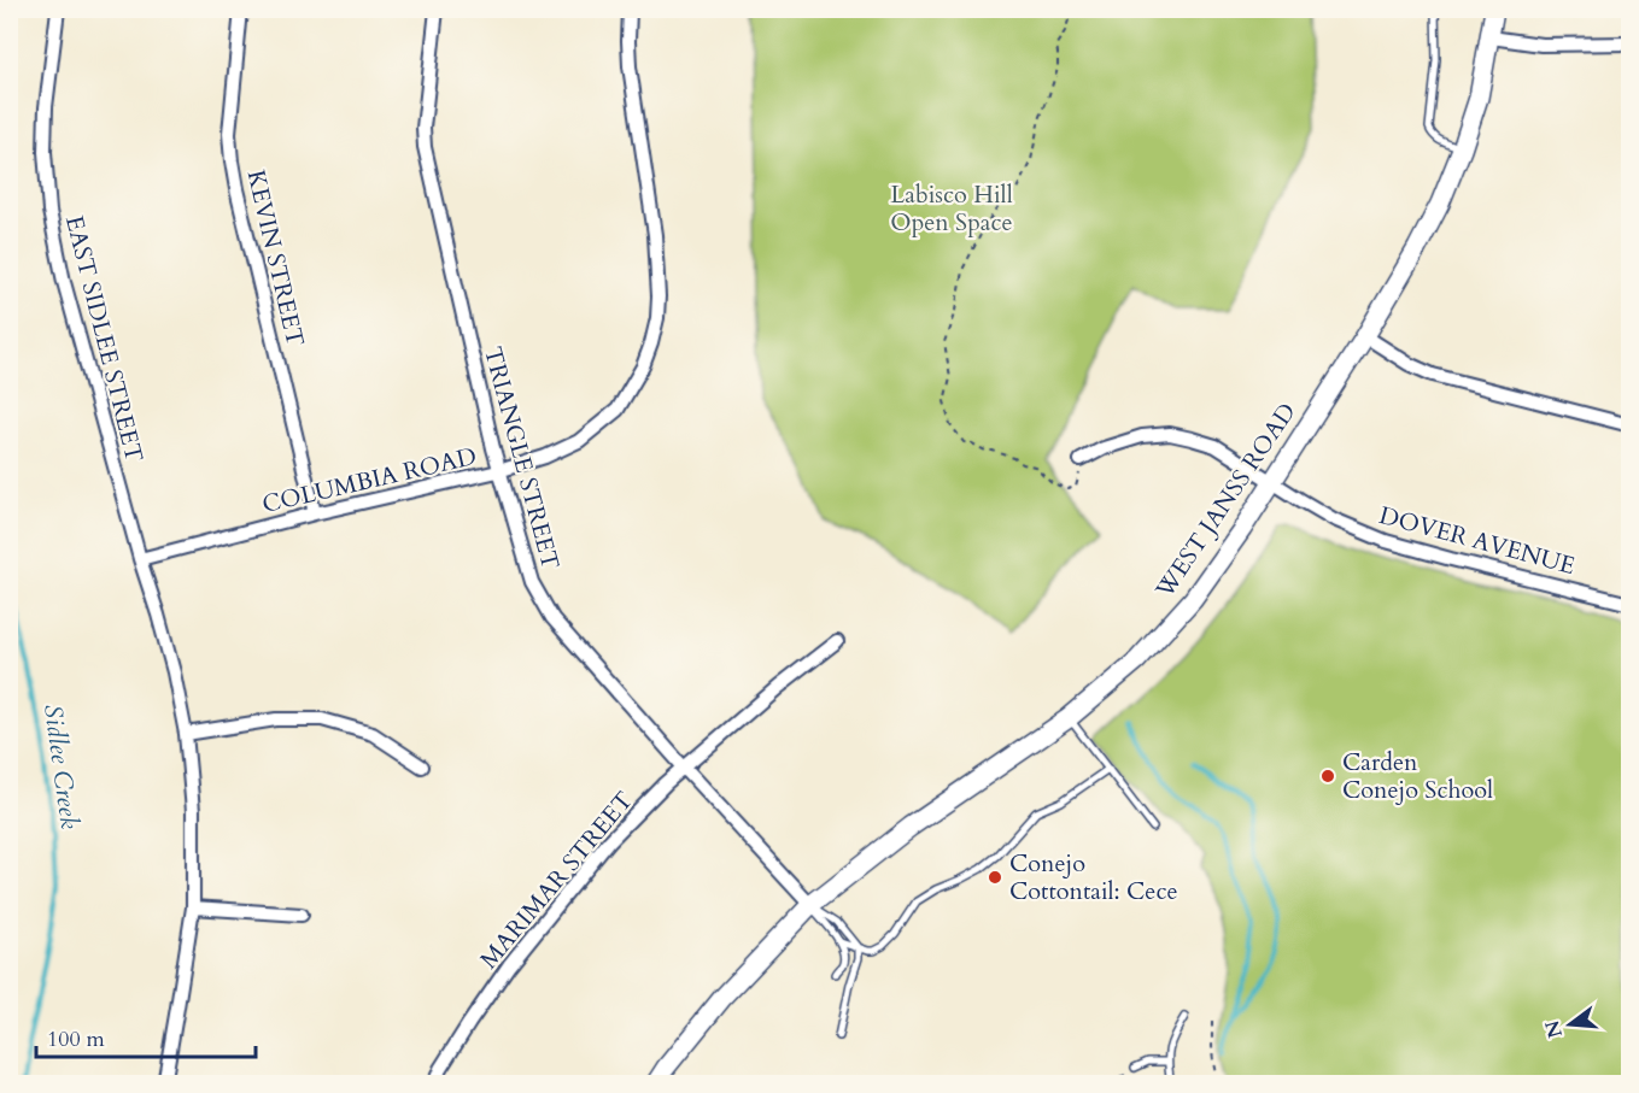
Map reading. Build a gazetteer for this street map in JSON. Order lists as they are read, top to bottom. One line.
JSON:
{"streets":{"main road":["WEST JANSS ROAD"],"street":["KEVIN STREET","EAST SIDLEE STREET","TRIANGLE STREET","COLUMBIA ROAD","DOVER AVENUE","MARIMAR STREET"]},"crossings":[["KEVIN STREET","COLUMBIA ROAD"],["EAST SIDLEE STREET","COLUMBIA ROAD"],["TRIANGLE STREET","COLUMBIA ROAD"],["TRIANGLE STREET","WEST JANSS ROAD"],["TRIANGLE STREET","MARIMAR STREET"],["WEST JANSS ROAD","DOVER AVENUE"]],"water":["Sidlee Creek"],"parks":["Labisco Hill Open Space"],"places":["Carden Conejo School","Conejo Cottontail: Cece"],"scale_bar":"100 m","north":"left"}
